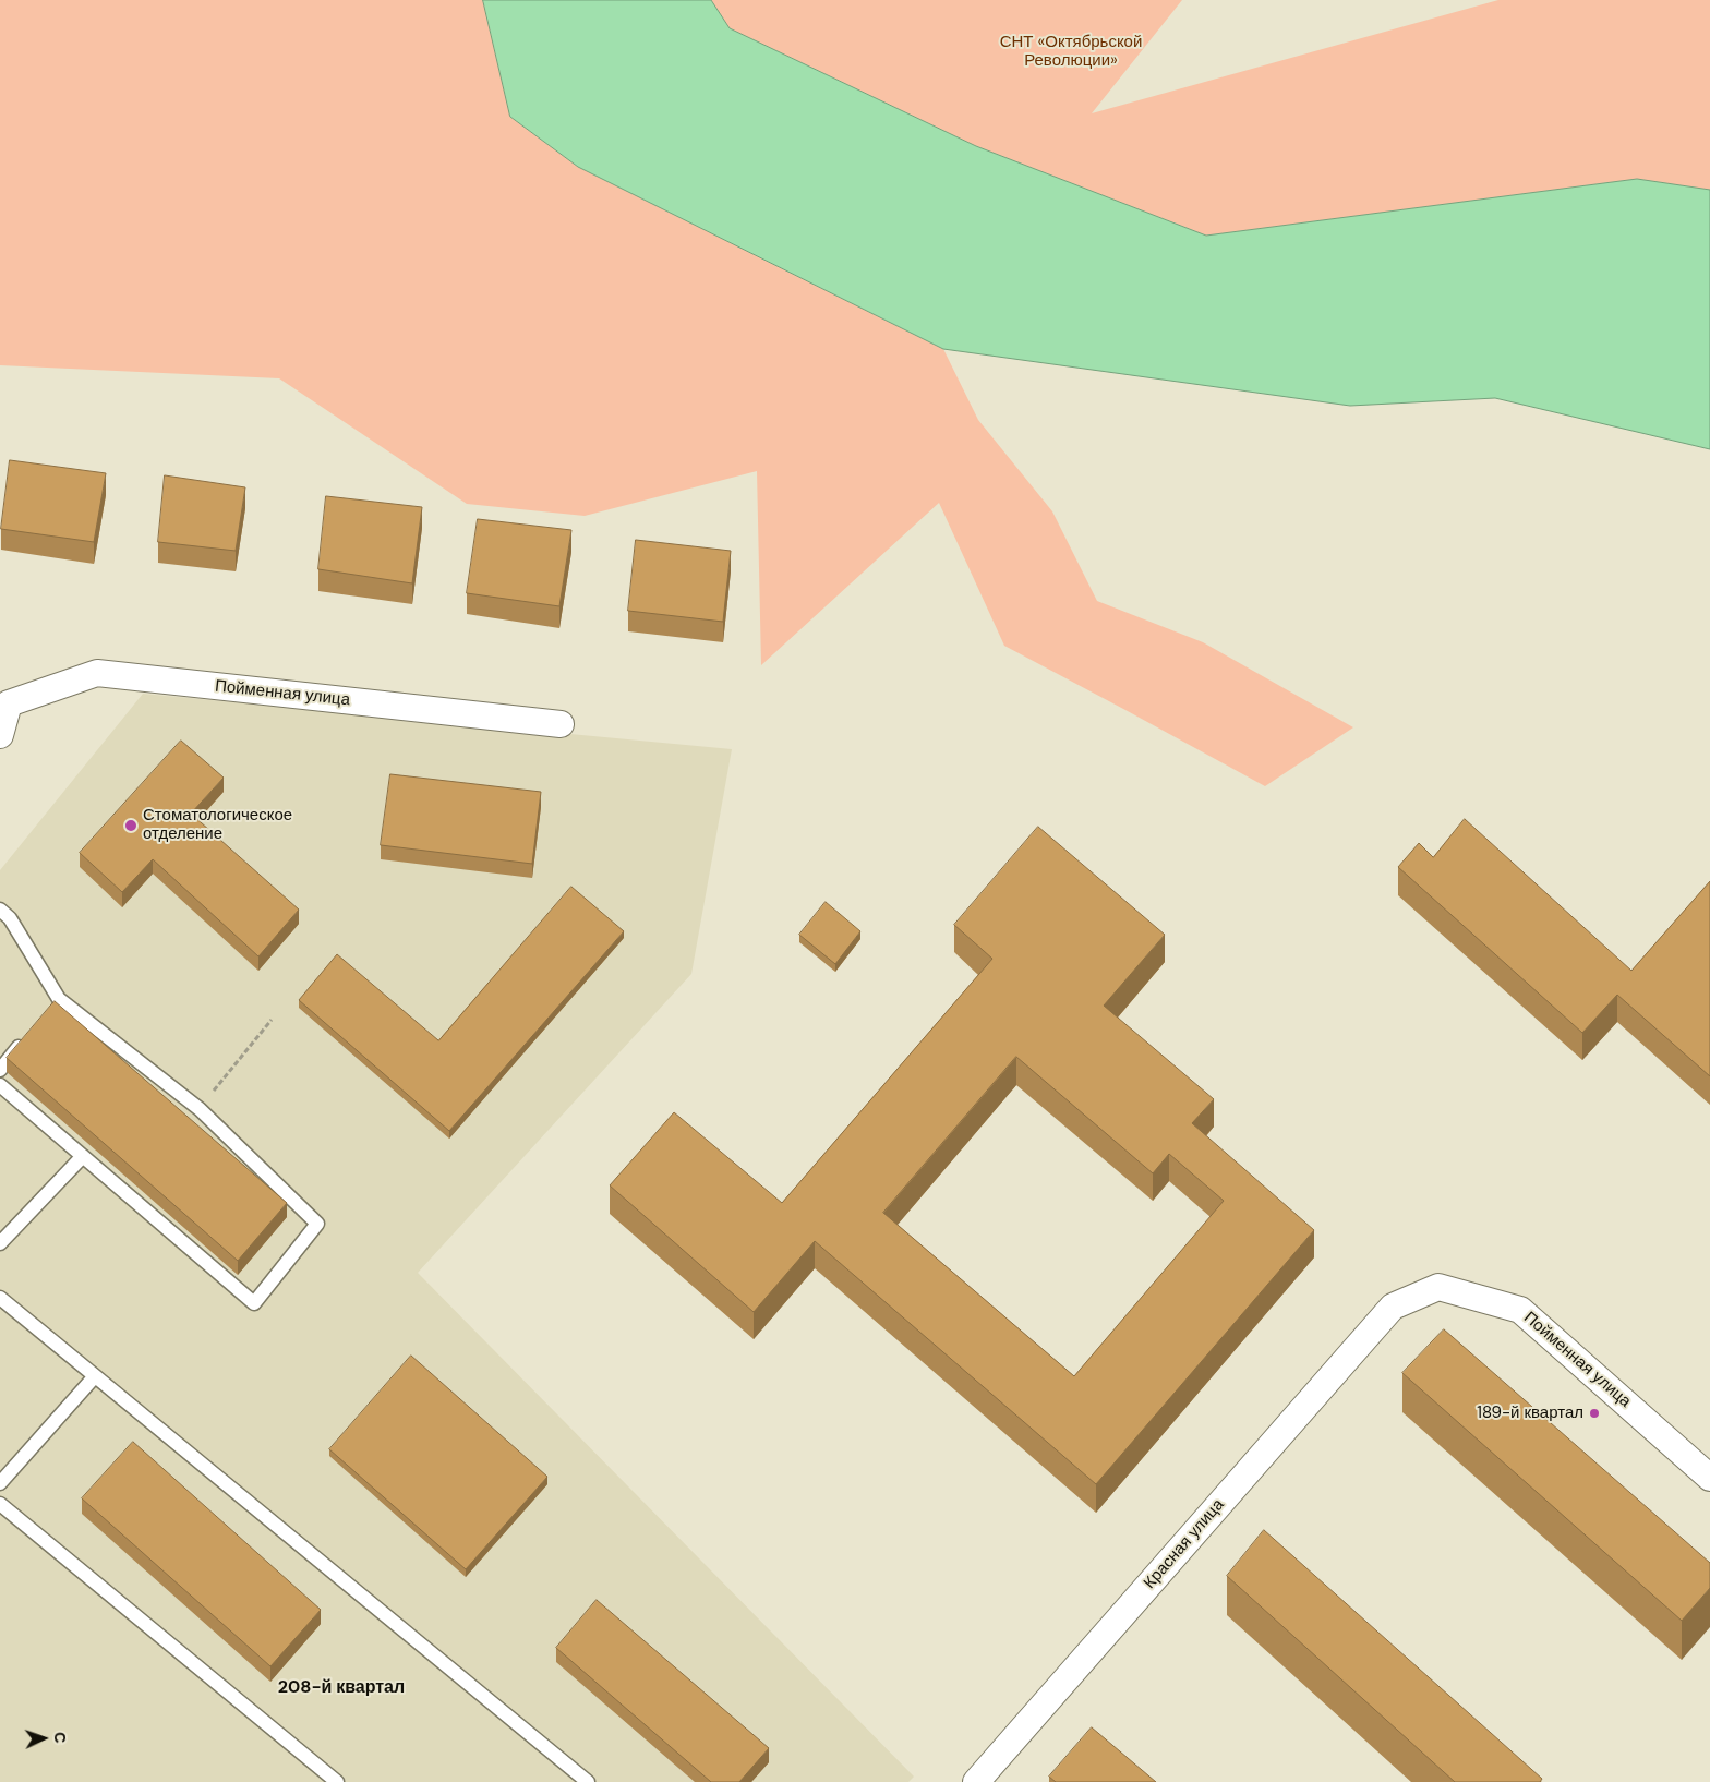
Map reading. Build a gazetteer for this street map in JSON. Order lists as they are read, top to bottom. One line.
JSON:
{"streets":{"street":["Пойменная улица","Красная улица"]},"crossings":[["Пойменная улица","Красная улица"]],"districts":["208-й квартал"],"parks":["СНТ «Октябрьской Революции»"],"places":["Стоматологическое отделение","189-й квартал"],"north":"right"}
